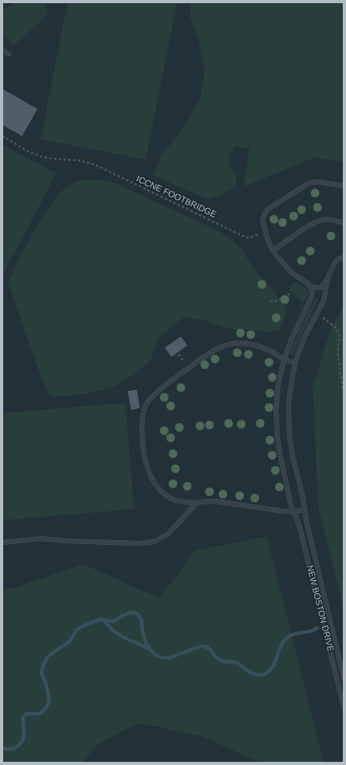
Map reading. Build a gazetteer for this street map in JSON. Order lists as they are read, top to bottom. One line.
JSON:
{"streets":{"lane":["NEW BOSTON DRIVE"],"path":["ICCNE FOOTBRIDGE"]}}
